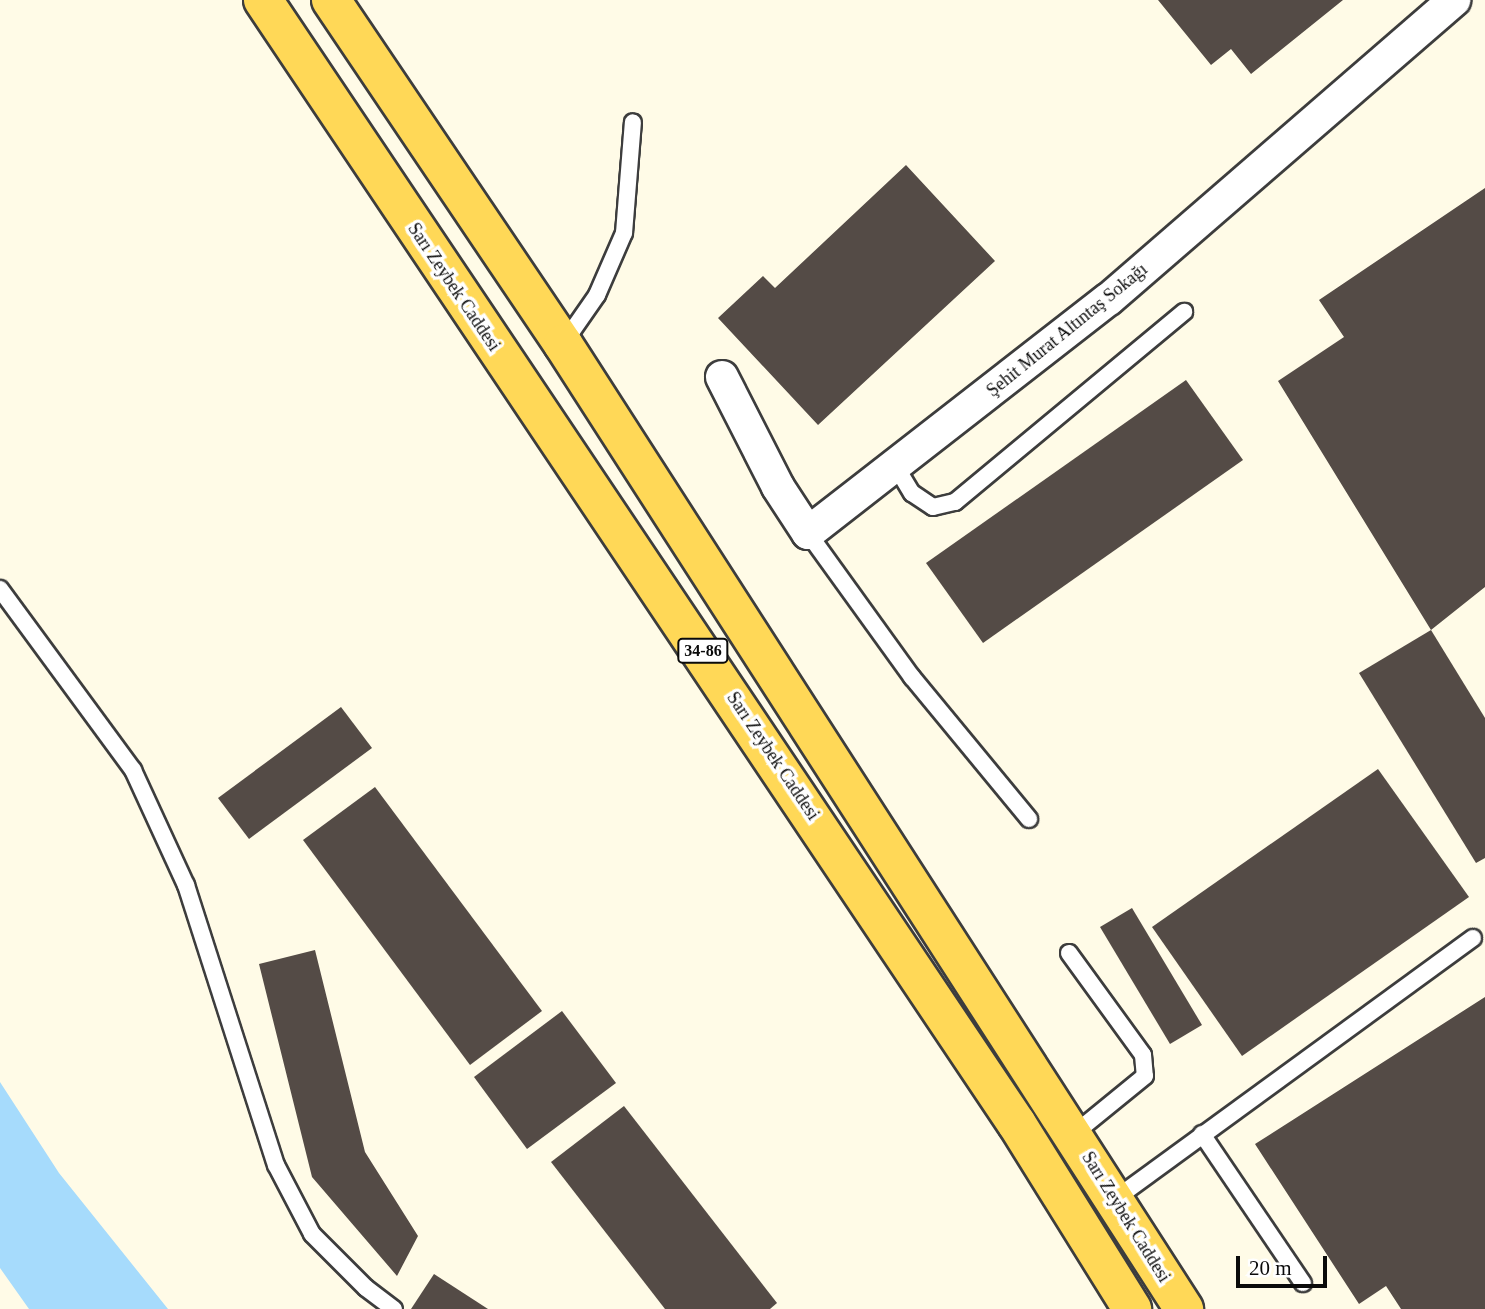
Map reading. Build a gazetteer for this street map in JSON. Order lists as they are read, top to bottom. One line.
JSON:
{"streets":{"main road":["Sarı Zeybek Caddesi","34-86"],"street":["Şehit Murat Altıntaş Sokağı"]},"scale_bar":"20 m"}
